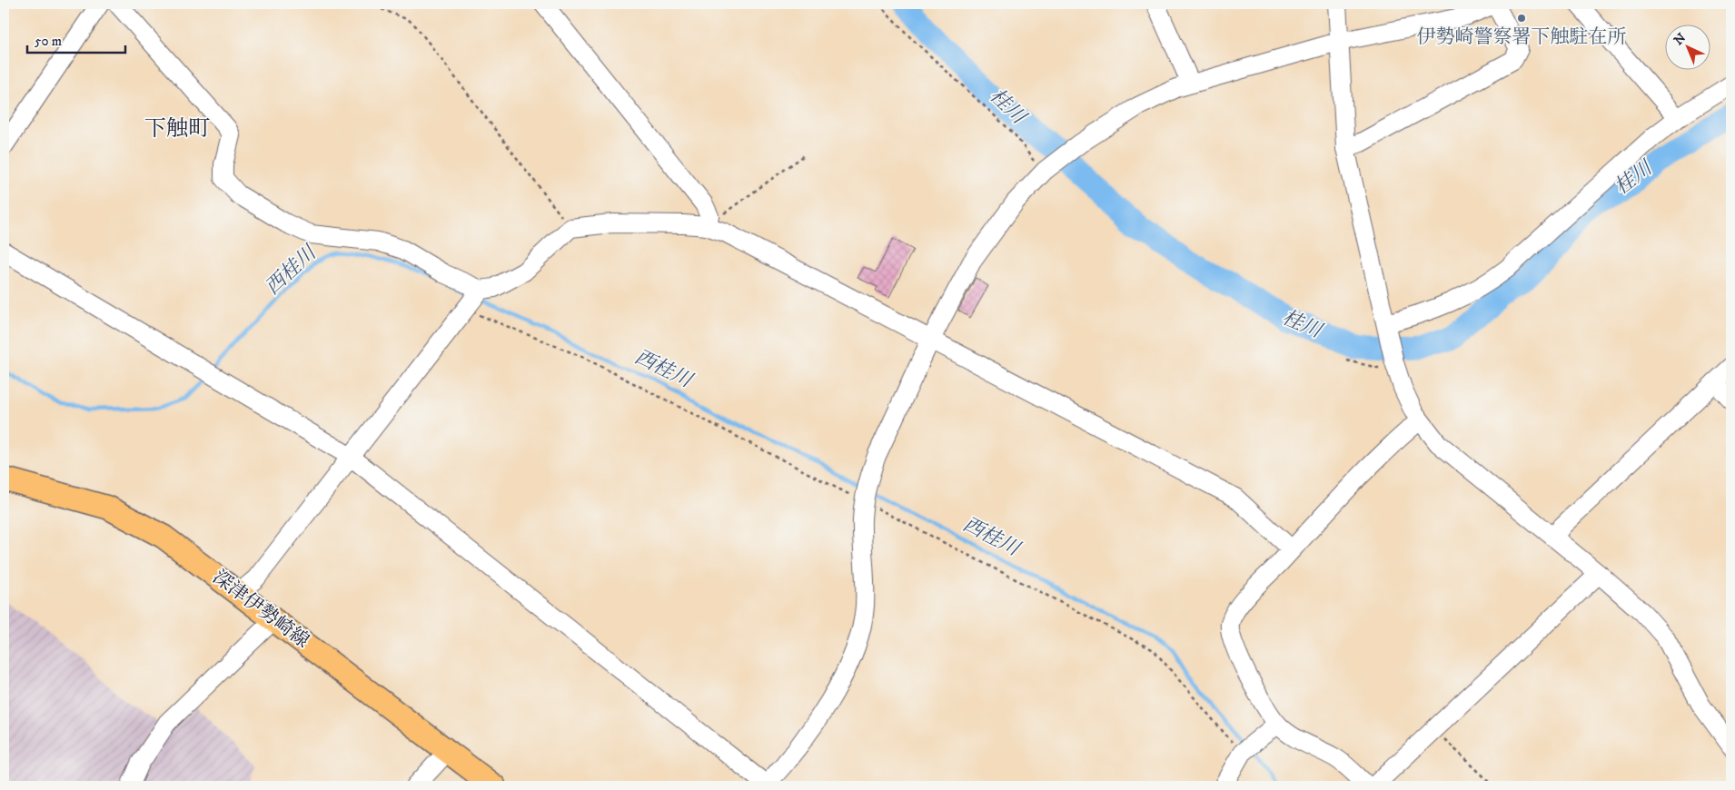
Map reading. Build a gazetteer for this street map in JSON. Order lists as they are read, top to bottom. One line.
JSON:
{"streets":{"main road":["深津伊勢崎線"]},"districts":["下触町"],"water":["桂川","西桂川"],"places":["伊勢崎警察署下触駐在所"],"scale_bar":"50 m","north":"top left"}
